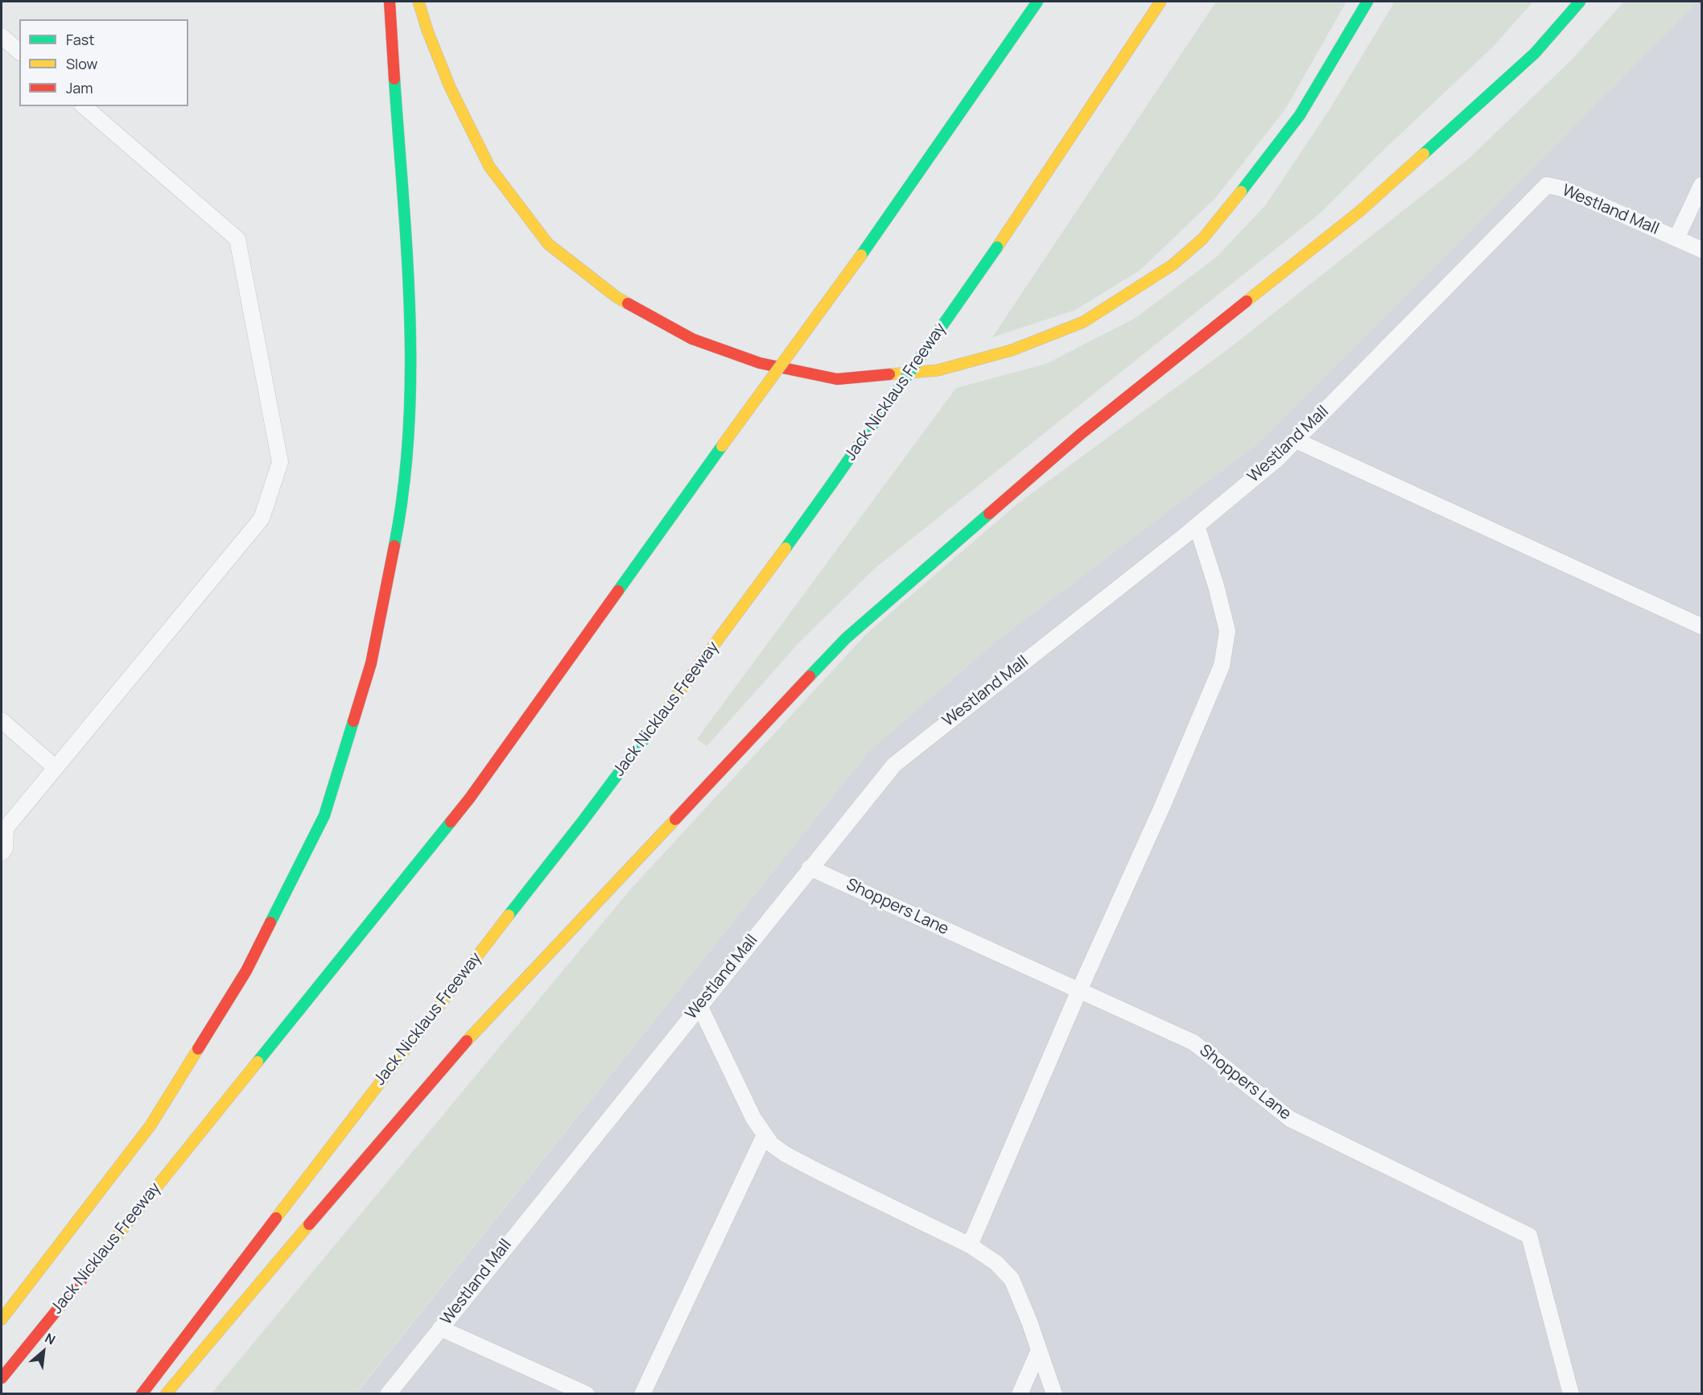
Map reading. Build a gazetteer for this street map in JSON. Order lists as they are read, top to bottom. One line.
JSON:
{"streets":{"highway":["Jack Nicklaus Freeway"],"lane":["Westland Mall","Shoppers Lane"]},"crossings":[["Westland Mall","Shoppers Lane"]],"legend":["Fast","Slow","Jam"],"north":"top right"}
